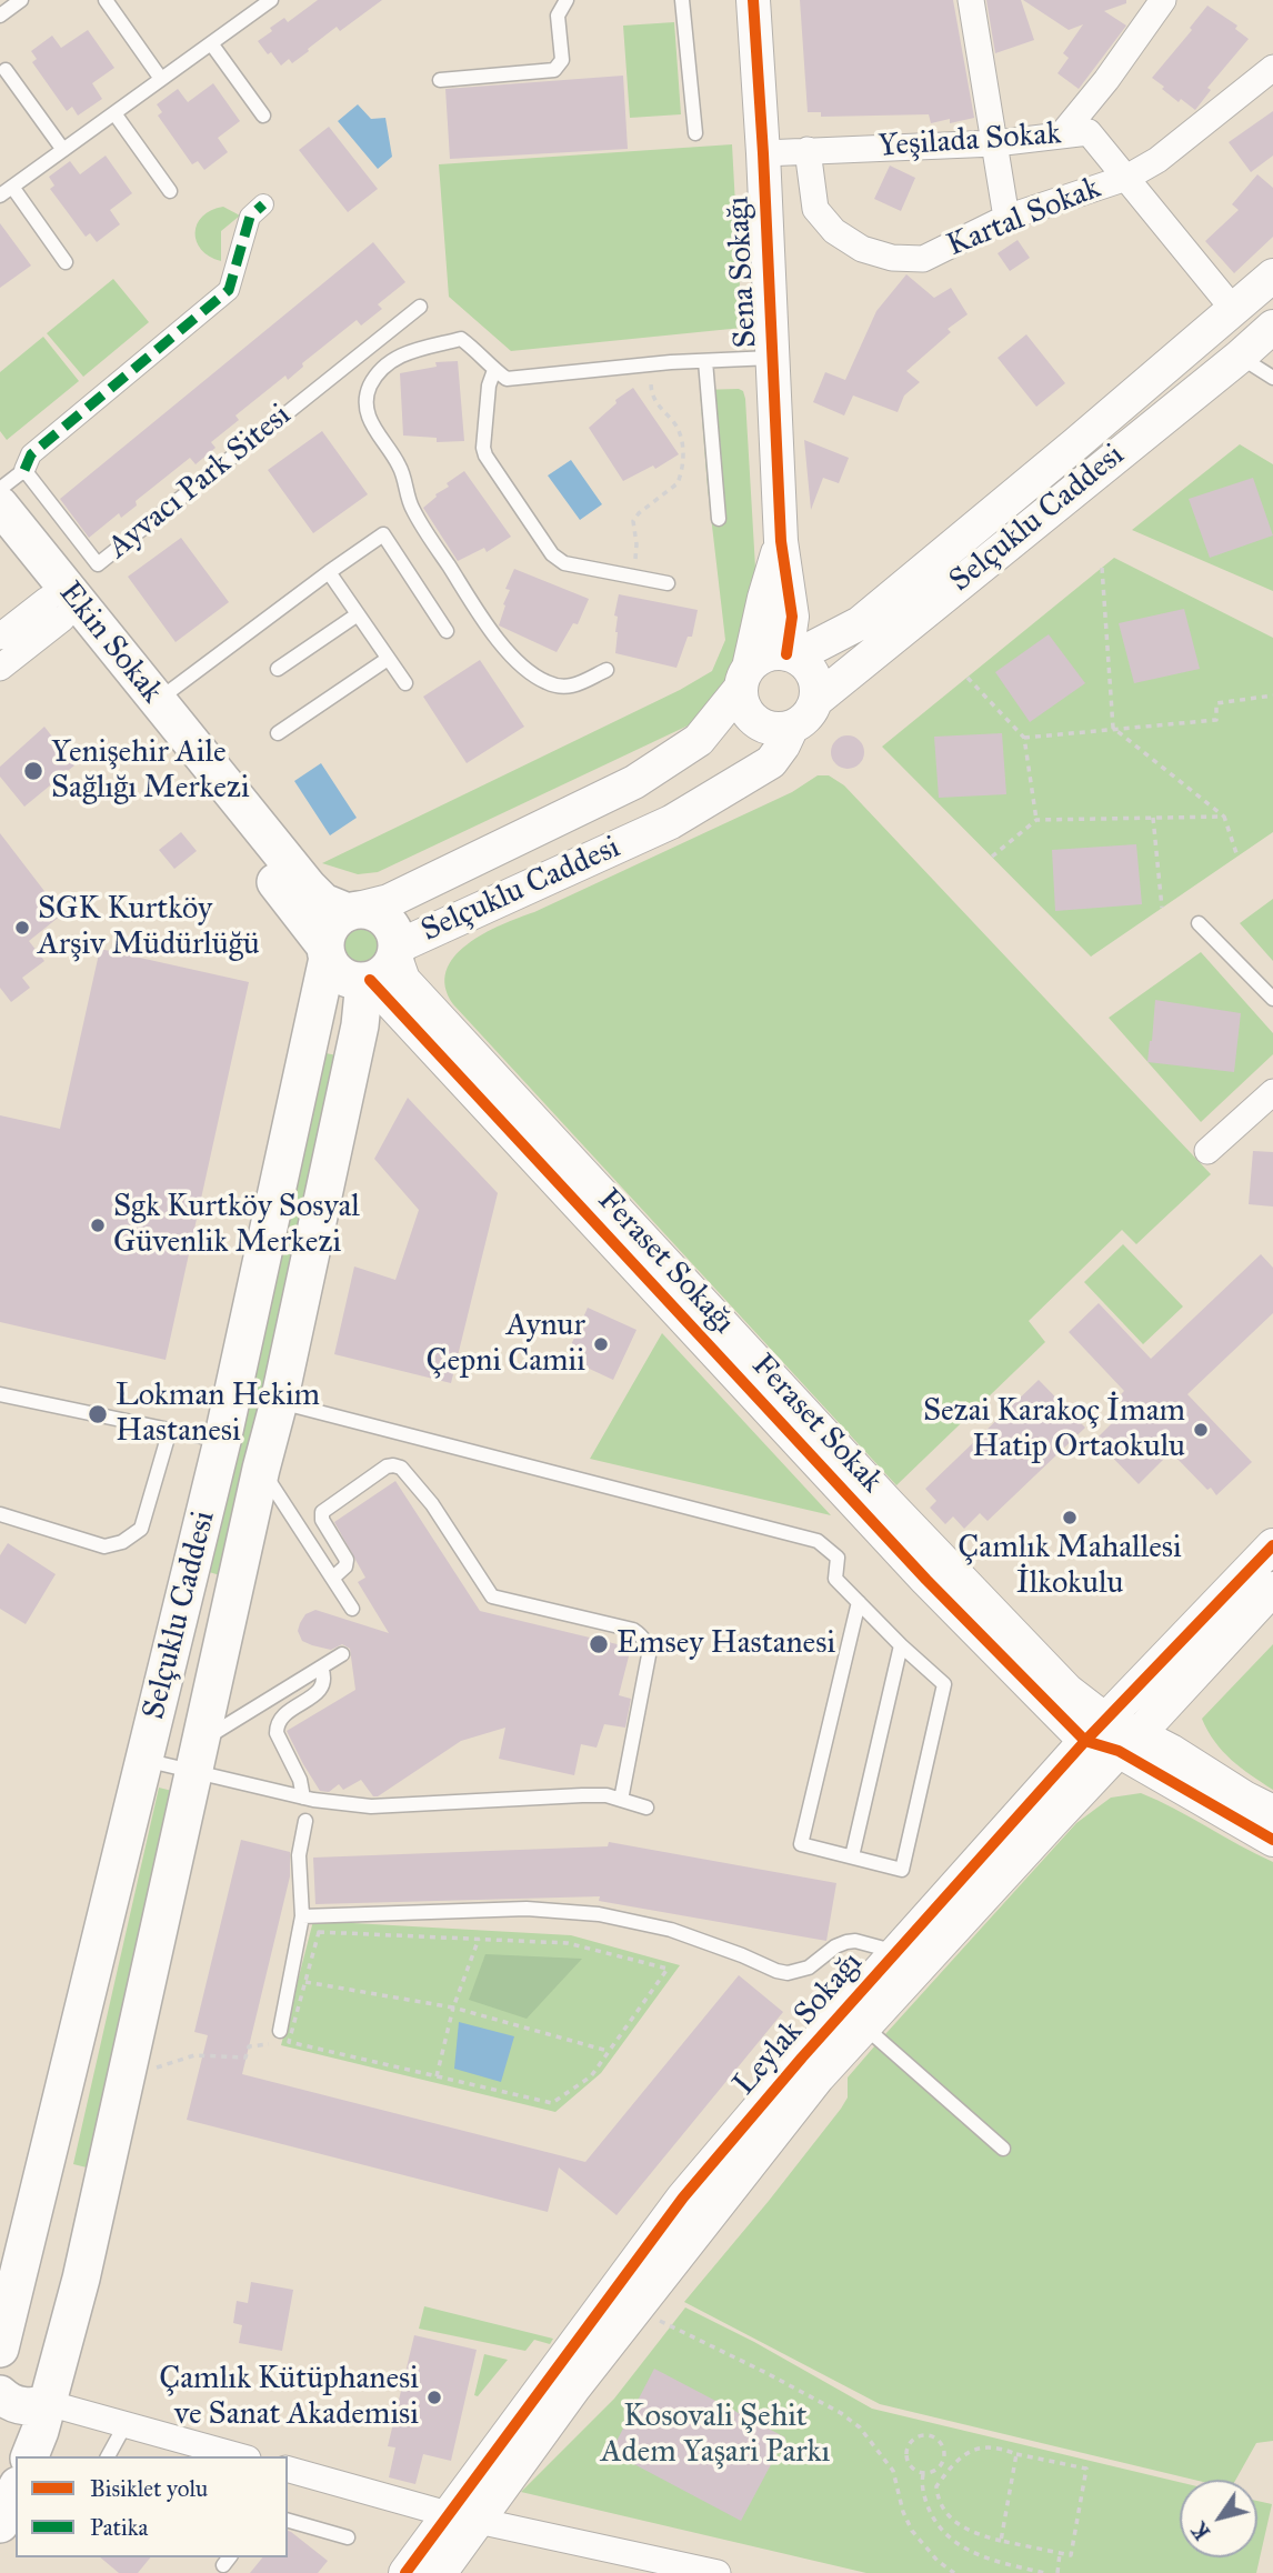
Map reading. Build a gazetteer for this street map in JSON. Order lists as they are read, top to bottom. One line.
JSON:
{"streets":{"main road":["Selçuklu Caddesi","Ekin Sokak"],"street":["Yeşilada Sokak","Kartal Sokak","Sena Sokağı","Feraset Sokak","Leylak Sokağı"],"lane":["Ayvacı Park Sitesi"],"cycle path":["Feraset Sokağı"]},"crossings":[["Yeşilada Sokak","Kartal Sokak"],["Yeşilada Sokak","Sena Sokağı"],["Yeşilada Sokak","Selçuklu Caddesi"],["Selçuklu Caddesi","Ekin Sokak"],["Selçuklu Caddesi","Feraset Sokak"],["Ekin Sokak","Feraset Sokak"],["Feraset Sokak","Leylak Sokağı"]],"parks":["Kosovali Şehit Adem Yaşari Parkı"],"places":["Yenişehir Aile Sağlığı Merkezi","SGK Kurtköy Arşiv Müdürlüğü","Sgk Kurtköy Sosyal Güvenlik Merkezi","Aynur Çepni Camii","Lokman Hekim Hastanesi","Sezai Karakoç İmam Hatip Ortaokulu","Çamlık Mahallesi İlkokulu","Emsey Hastanesi","Çamlık Kütüphanesi ve Sanat Akademisi"],"legend":["Bisiklet yolu","Patika"],"north":"bottom left"}
